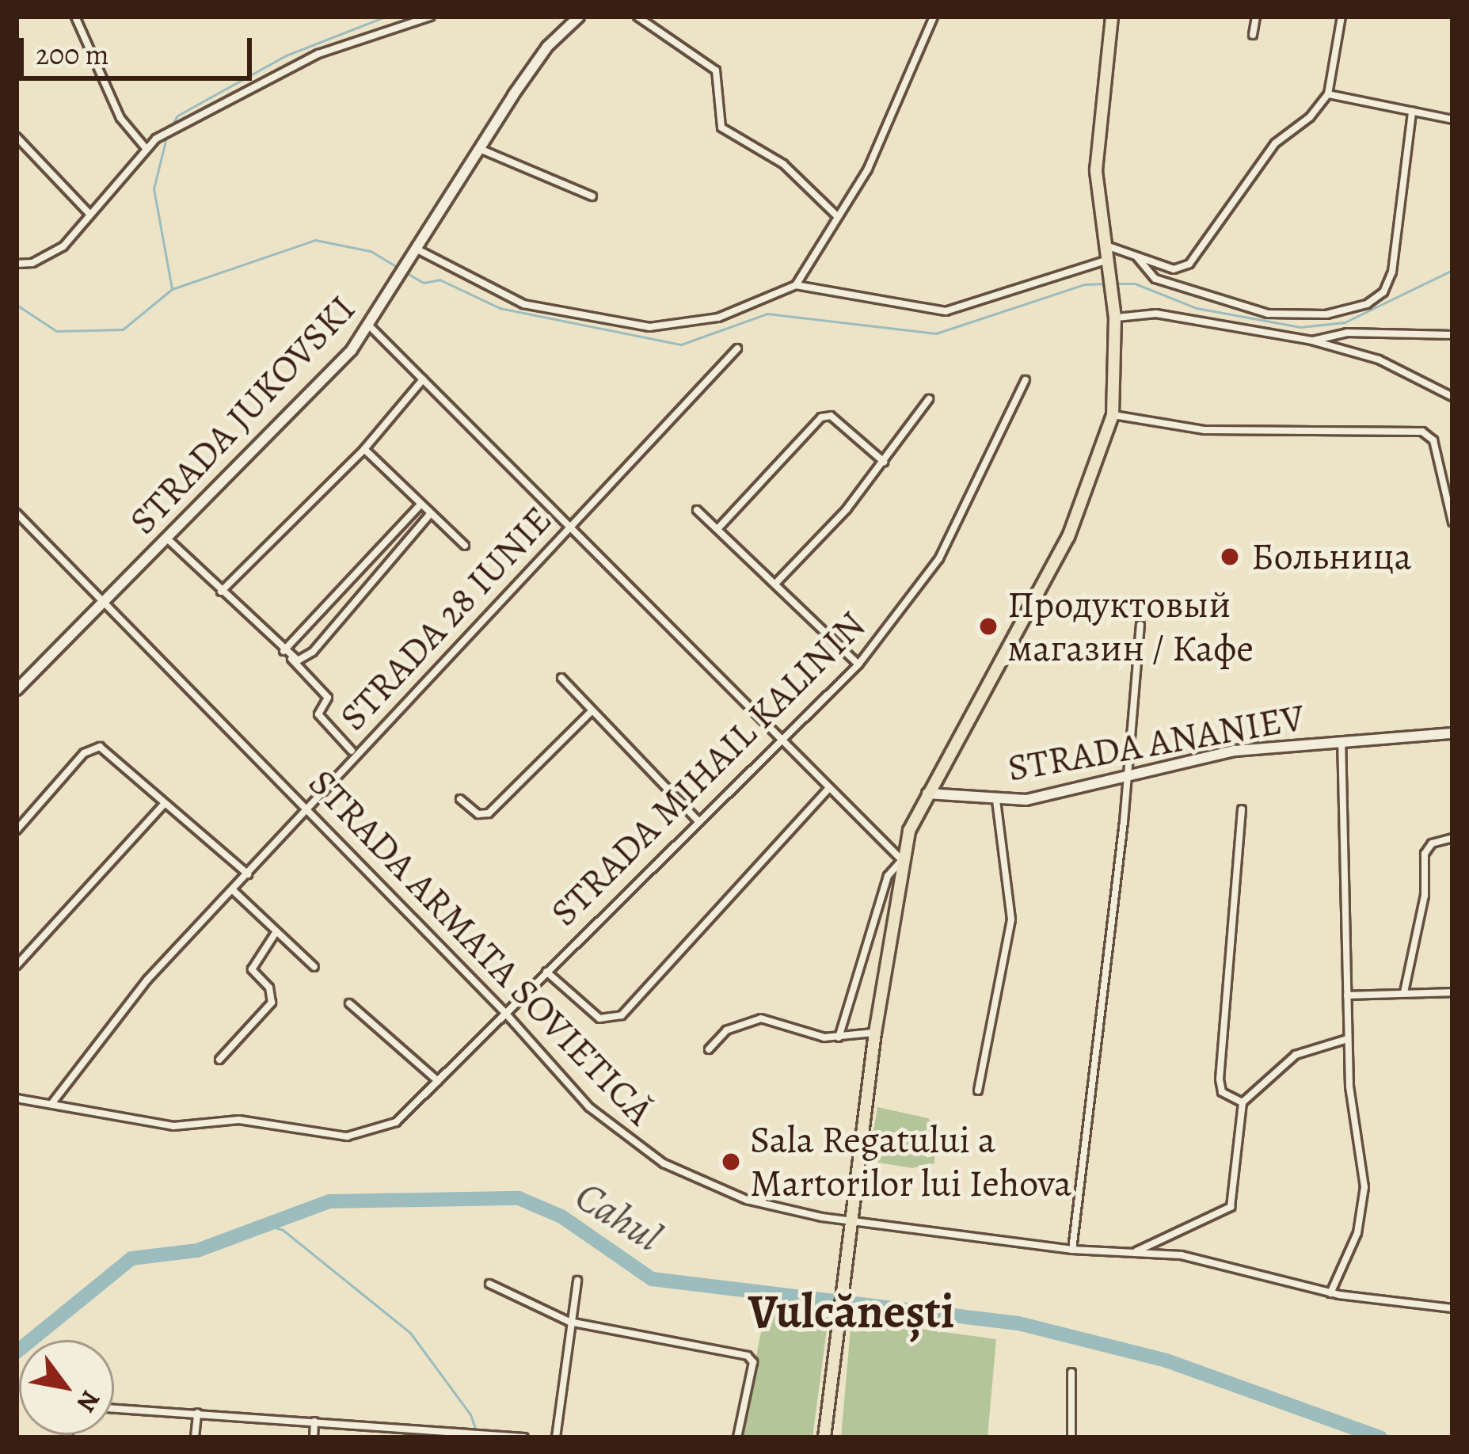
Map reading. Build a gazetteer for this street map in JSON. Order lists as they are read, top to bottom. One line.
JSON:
{"streets":{"main road":["STRADA JUKOVSKI","STRADA ANANIEV"],"street":["STRADA 28 IUNIE","STRADA MIHAIL KALININ","STRADA ARMATA SOVIETICĂ"]},"crossings":[["STRADA JUKOVSKI","STRADA ARMATA SOVIETICĂ"],["STRADA 28 IUNIE","STRADA MIHAIL KALININ"],["STRADA 28 IUNIE","STRADA ARMATA SOVIETICĂ"],["STRADA MIHAIL KALININ","STRADA ARMATA SOVIETICĂ"]],"districts":["Vulcănești"],"water":["Cahul"],"places":["Больница","Продуктовый магазин / Кафе","Sala Regatului a Martorilor lui Iehova"],"scale_bar":"200 m","north":"bottom right"}
